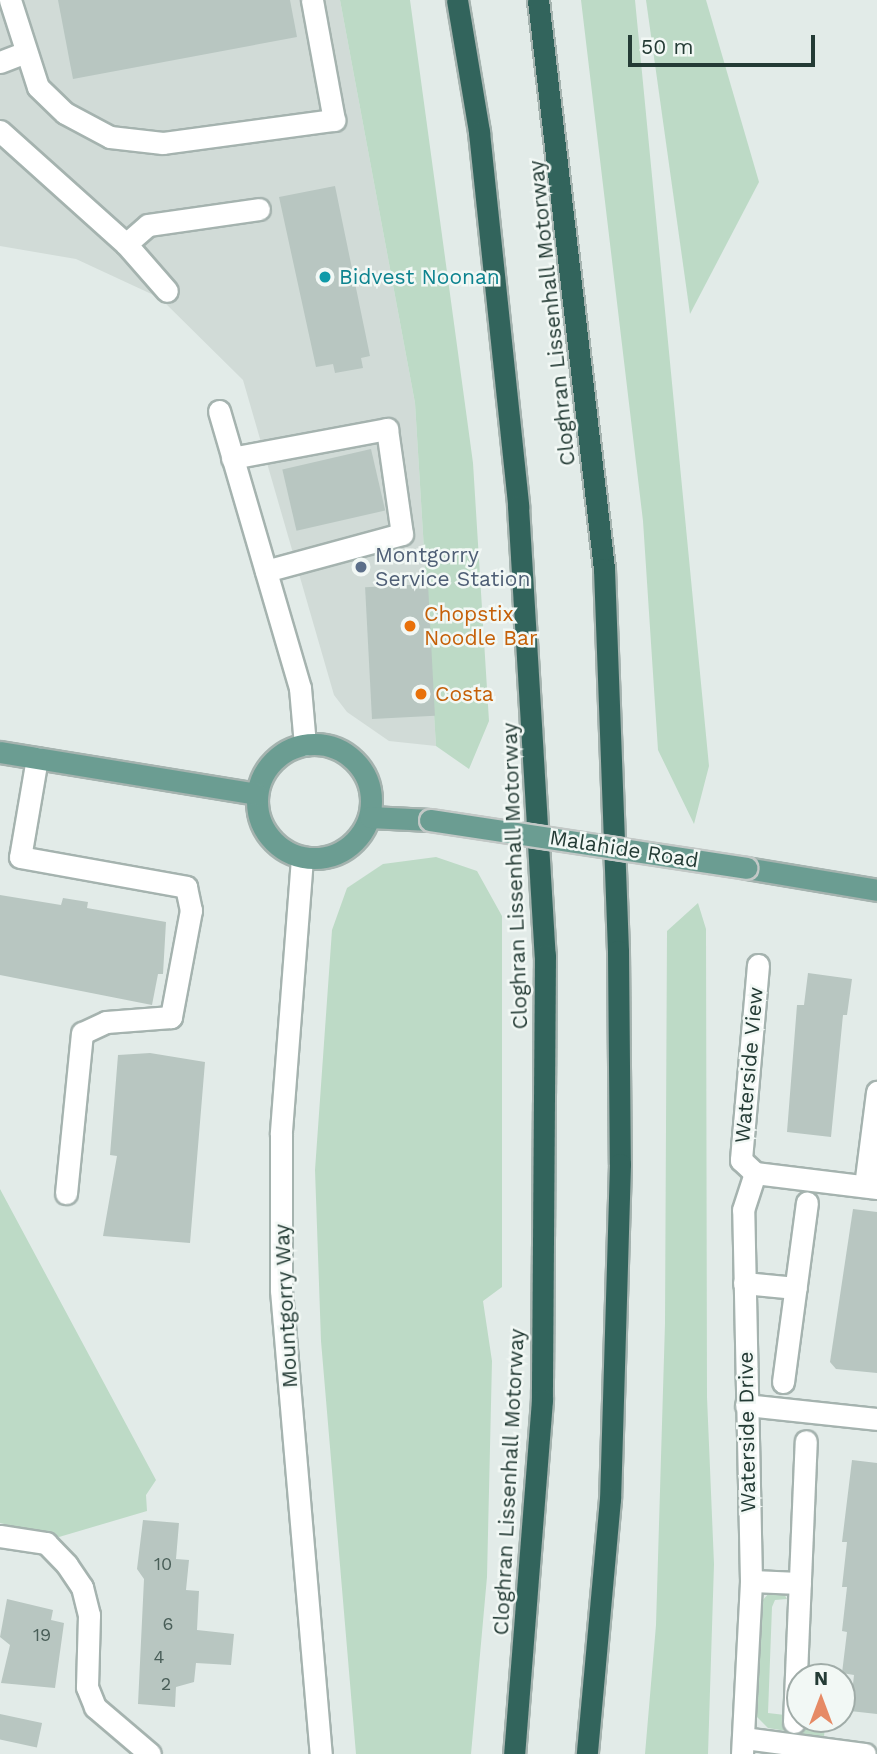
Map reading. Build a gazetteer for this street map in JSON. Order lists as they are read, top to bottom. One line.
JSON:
{"streets":{"highway":["Cloghran Lissenhall Motorway"],"main road":["Malahide Road"],"street":["Waterside View","Mountgorry Way","Waterside Drive"]},"crossings":[["Malahide Road","Mountgorry Way"],["Waterside View","Waterside Drive"]],"places":["Bidvest Noonan","Montgorry Service Station","Chopstix Noodle Bar","Costa"],"house_numbers":["10","6","19","4","2"],"scale_bar":"50 m","north":"top"}
